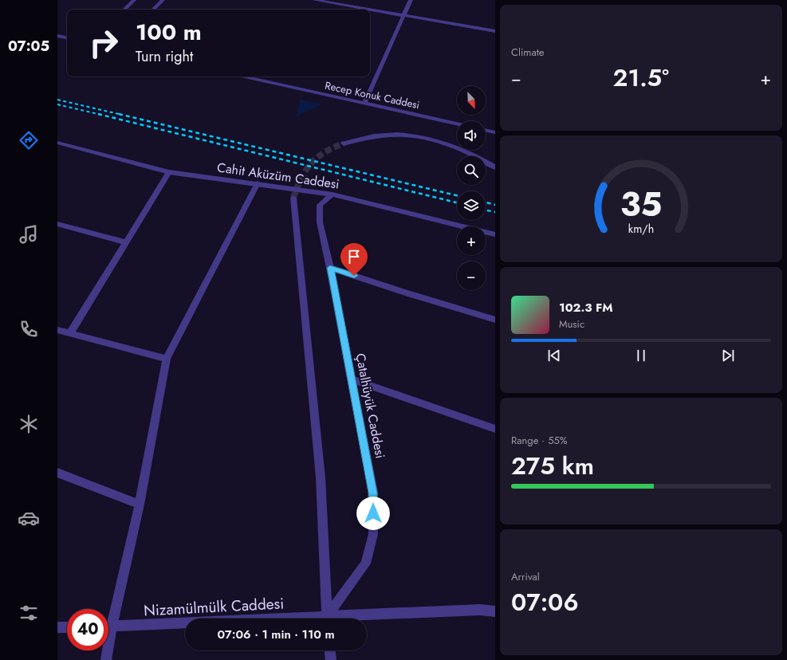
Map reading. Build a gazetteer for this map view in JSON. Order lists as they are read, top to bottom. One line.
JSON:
{"streets":{"street":["Recep Konuk Caddesi","Cahit Aküzüm Caddesi","Çatalhüyük Caddesi","Nizamülmülk Caddesi"]},"crossings":[["Cahit Aküzüm Caddesi","Çatalhüyük Caddesi"]],"north":"bottom right","page":{"tabs":"07:05","tile":["Climate",["Range · 55%","275 km"],["Arrival","07:06"]],"turn":["100 m","Turn right"],"heat":["−","21.5°","+"],"map_buttons":["+","−"],"song":["102.3 FM","Music"],"limit":"40","trip":"07:06 · 1 min · 110 m","gauge":["35","km/h"]}}
